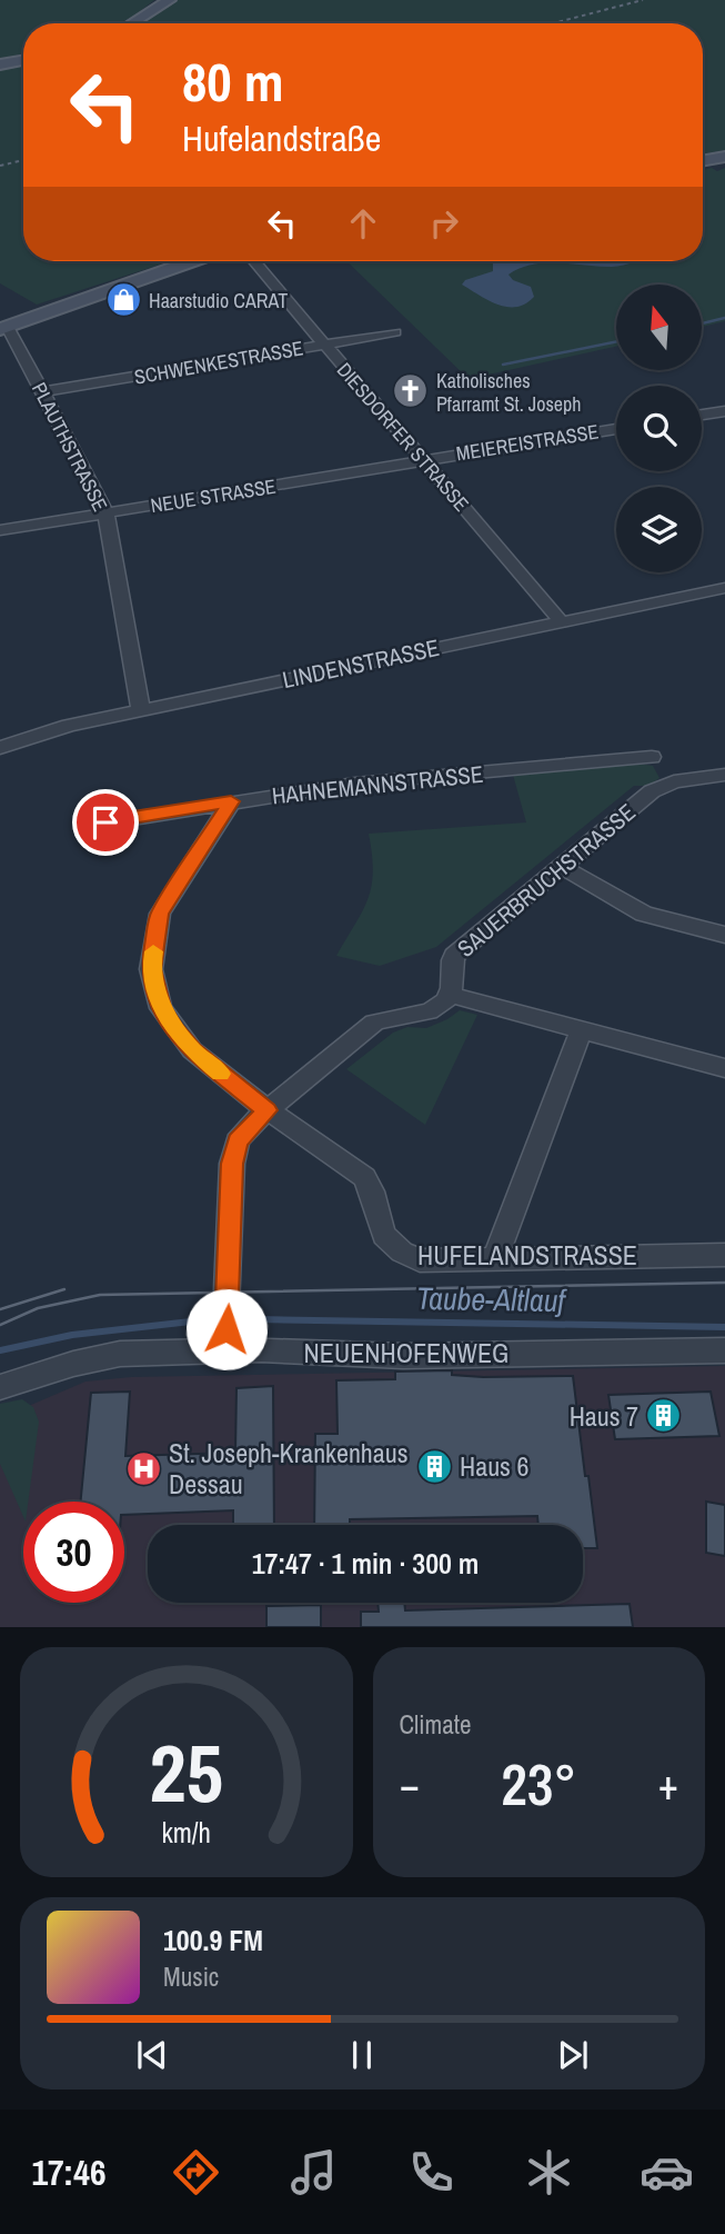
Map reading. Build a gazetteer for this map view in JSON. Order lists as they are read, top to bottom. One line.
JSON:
{"streets":{"street":["SCHWENKESTRASSE","DIESDORFER STRASSE","MEIEREISTRASSE","PLAUTHSTRASSE","NEUE STRASSE","LINDENSTRASSE","HAHNEMANNSTRASSE","SAUERBRUCHSTRASSE","HUFELANDSTRASSE","NEUENHOFENWEG"]},"crossings":[["SCHWENKESTRASSE","DIESDORFER STRASSE"],["SCHWENKESTRASSE","PLAUTHSTRASSE"],["DIESDORFER STRASSE","MEIEREISTRASSE"],["DIESDORFER STRASSE","NEUE STRASSE"],["DIESDORFER STRASSE","LINDENSTRASSE"],["MEIEREISTRASSE","NEUE STRASSE"],["PLAUTHSTRASSE","NEUE STRASSE"],["PLAUTHSTRASSE","LINDENSTRASSE"],["HAHNEMANNSTRASSE","HUFELANDSTRASSE"]],"water":["Taube-Altlauf"],"places":{"shop":["Haarstudio CARAT"],"church":["Katholisches Pfarramt St. Joseph"],"building":["Haus 7","Haus 6"],"hospital":["St. Joseph-Krankenhaus Dessau"]},"north":"top","page":{"turn":["80 m","Hufelandstraße"],"limit":"30","trip":"17:47 · 1 min · 300 m","tile":"Climate","heat":["−","23°","+"],"song":["100.9 FM","Music"],"tabs":"17:46","gauge":["25","km/h"]}}
